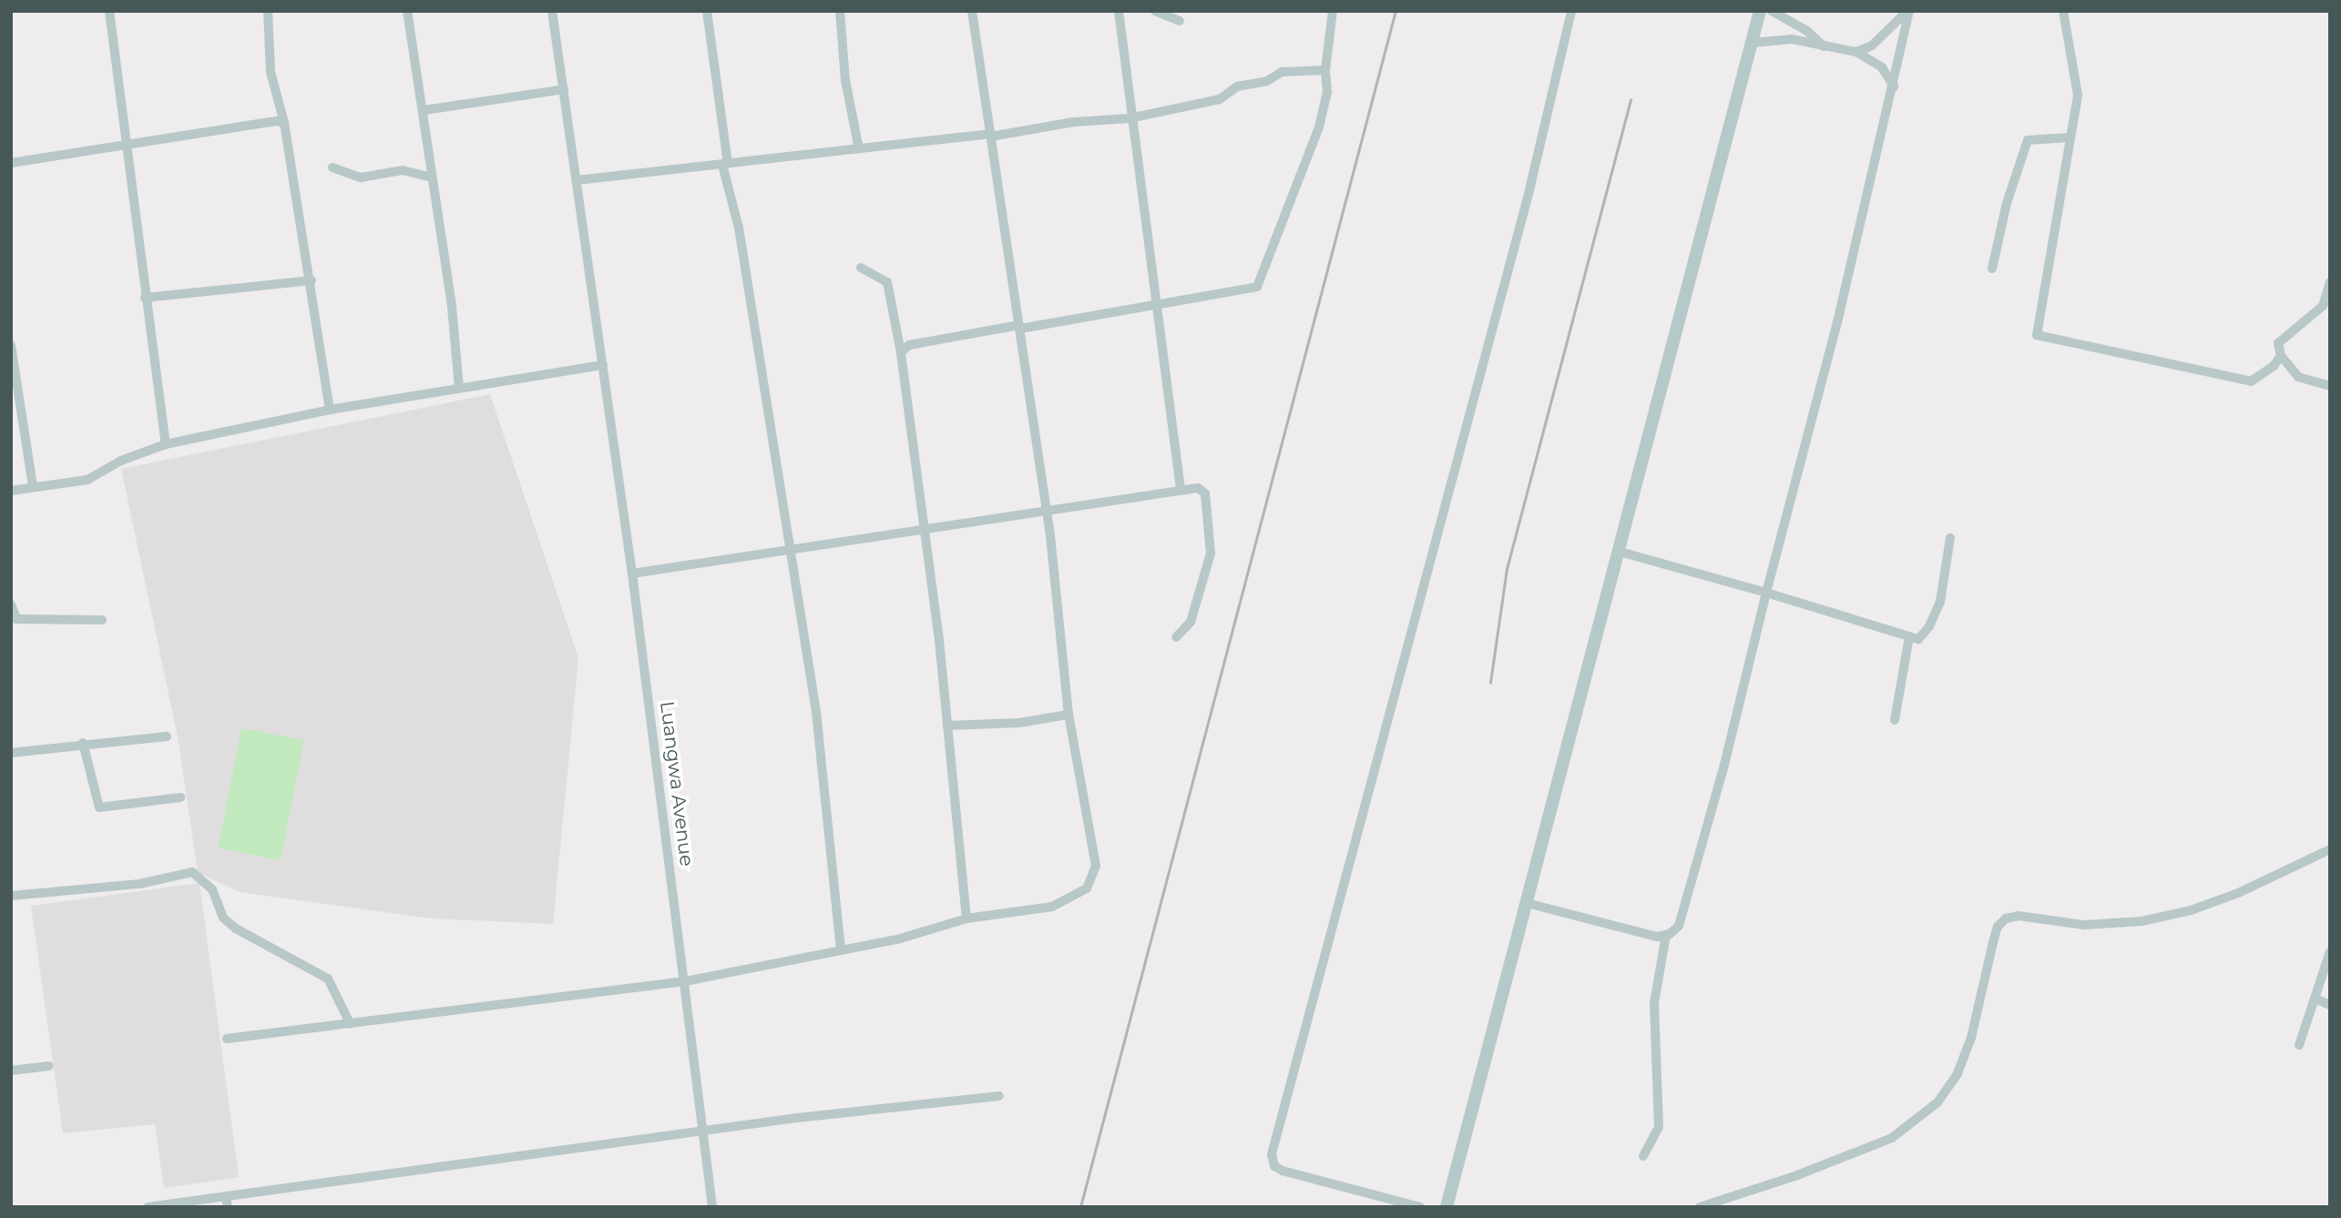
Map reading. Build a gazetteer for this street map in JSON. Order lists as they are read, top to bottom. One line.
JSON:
{"streets":{"street":["Luangwa Avenue"]}}
